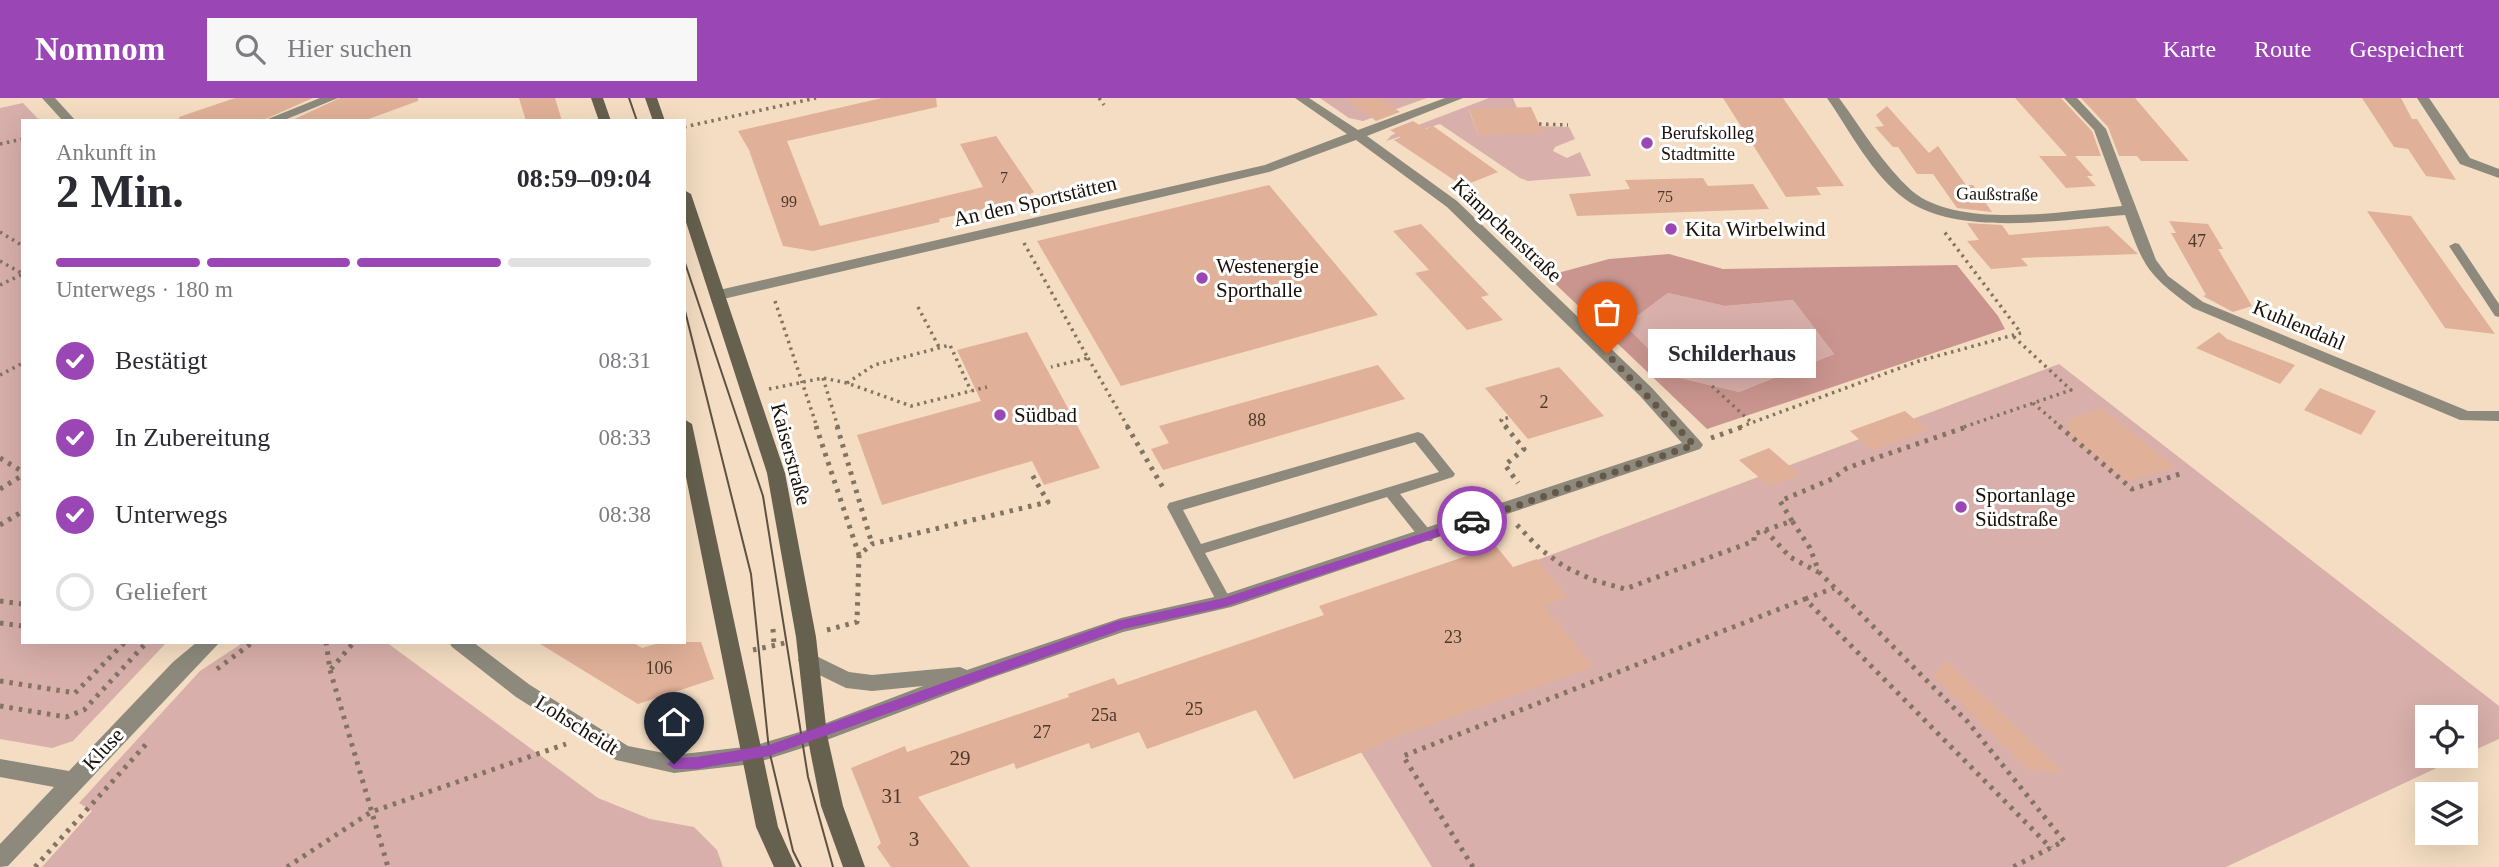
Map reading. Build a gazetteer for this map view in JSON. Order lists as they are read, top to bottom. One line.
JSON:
{"streets":{"main road":["Kaiserstraße"],"street":["Gaußstraße","An den Sportstätten","Kämpchenstraße","Kuhlendahl","Lohscheidt","Kluse"]},"crossings":[["Gaußstraße","Kuhlendahl"],["An den Sportstätten","Kämpchenstraße"],["An den Sportstätten","Kaiserstraße"],["Kaiserstraße","Lohscheidt"]],"places":["Berufskolleg Stadtmitte","Kita Wirbelwind","Westenergie Sporthalle","Schilderhaus","Südbad","Sportanlage Südstraße"],"house_numbers":["7","75","99","47","2","88","23","106","25","25a","27","29","31","3"],"page":{"header":"Nomnom","search":"Hier suchen","nav":["Karte","Route","Gespeichert"],"heading":["2 Min.","Ankunft in","08:59–09:04"],"bar":"Unterwegs · 180 m","list":[["Bestätigt","08:31"],["In Zubereitung","08:33"],["Unterwegs","08:38"],"Geliefert"],"bubble":"Schilderhaus"}}
